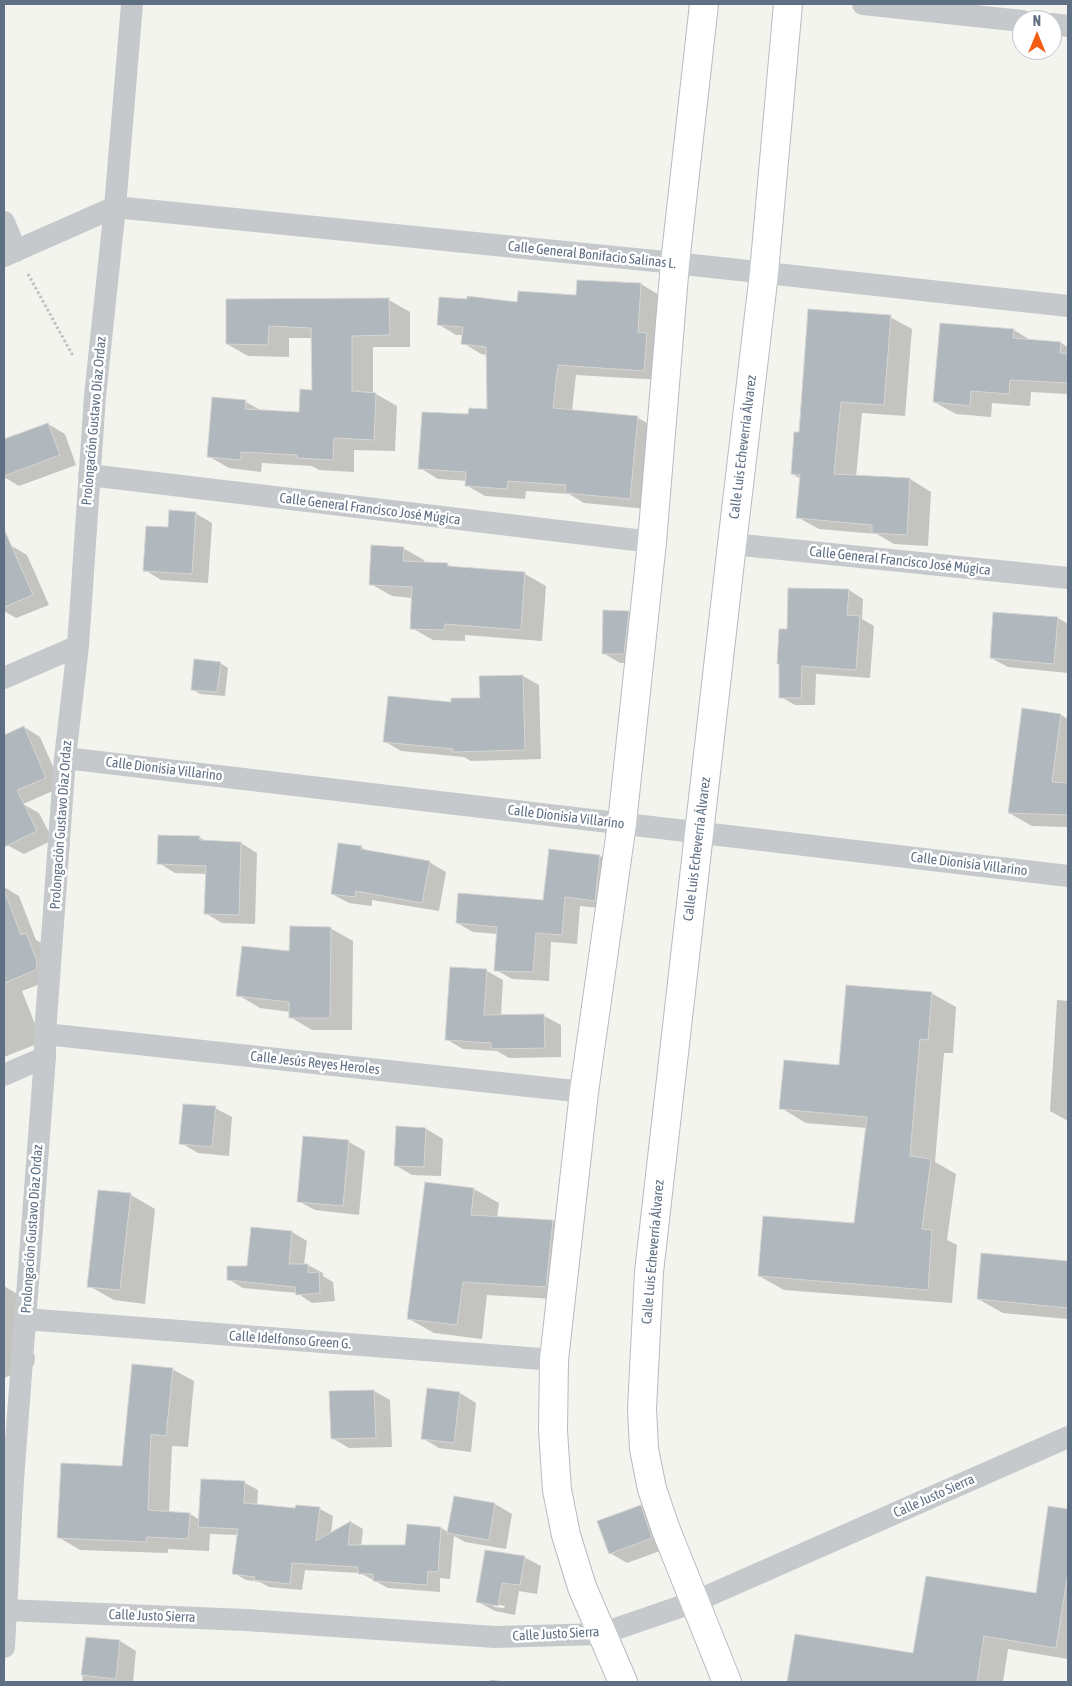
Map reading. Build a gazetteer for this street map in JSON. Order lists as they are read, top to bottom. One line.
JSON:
{"streets":{"street":["Calle General Bonifacio Salinas L.","Prolongación Gustavo Díaz Ordaz","Calle Luis Echeverría Álvarez","Calle General Francisco José Múgica","Calle Dionisia Villarino","Calle Jesús Reyes Heroles","Calle Idelfonso Green G.","Calle Justo Sierra"]},"crossings":[["Calle General Bonifacio Salinas L.","Prolongación Gustavo Díaz Ordaz"],["Calle General Bonifacio Salinas L.","Calle Luis Echeverría Álvarez"],["Prolongación Gustavo Díaz Ordaz","Calle General Francisco José Múgica"],["Prolongación Gustavo Díaz Ordaz","Calle Dionisia Villarino"],["Prolongación Gustavo Díaz Ordaz","Calle Jesús Reyes Heroles"],["Prolongación Gustavo Díaz Ordaz","Calle Idelfonso Green G."],["Prolongación Gustavo Díaz Ordaz","Calle Justo Sierra"],["Calle Luis Echeverría Álvarez","Calle General Francisco José Múgica"],["Calle Luis Echeverría Álvarez","Calle Dionisia Villarino"],["Calle Luis Echeverría Álvarez","Calle Justo Sierra"]],"north":"top"}
